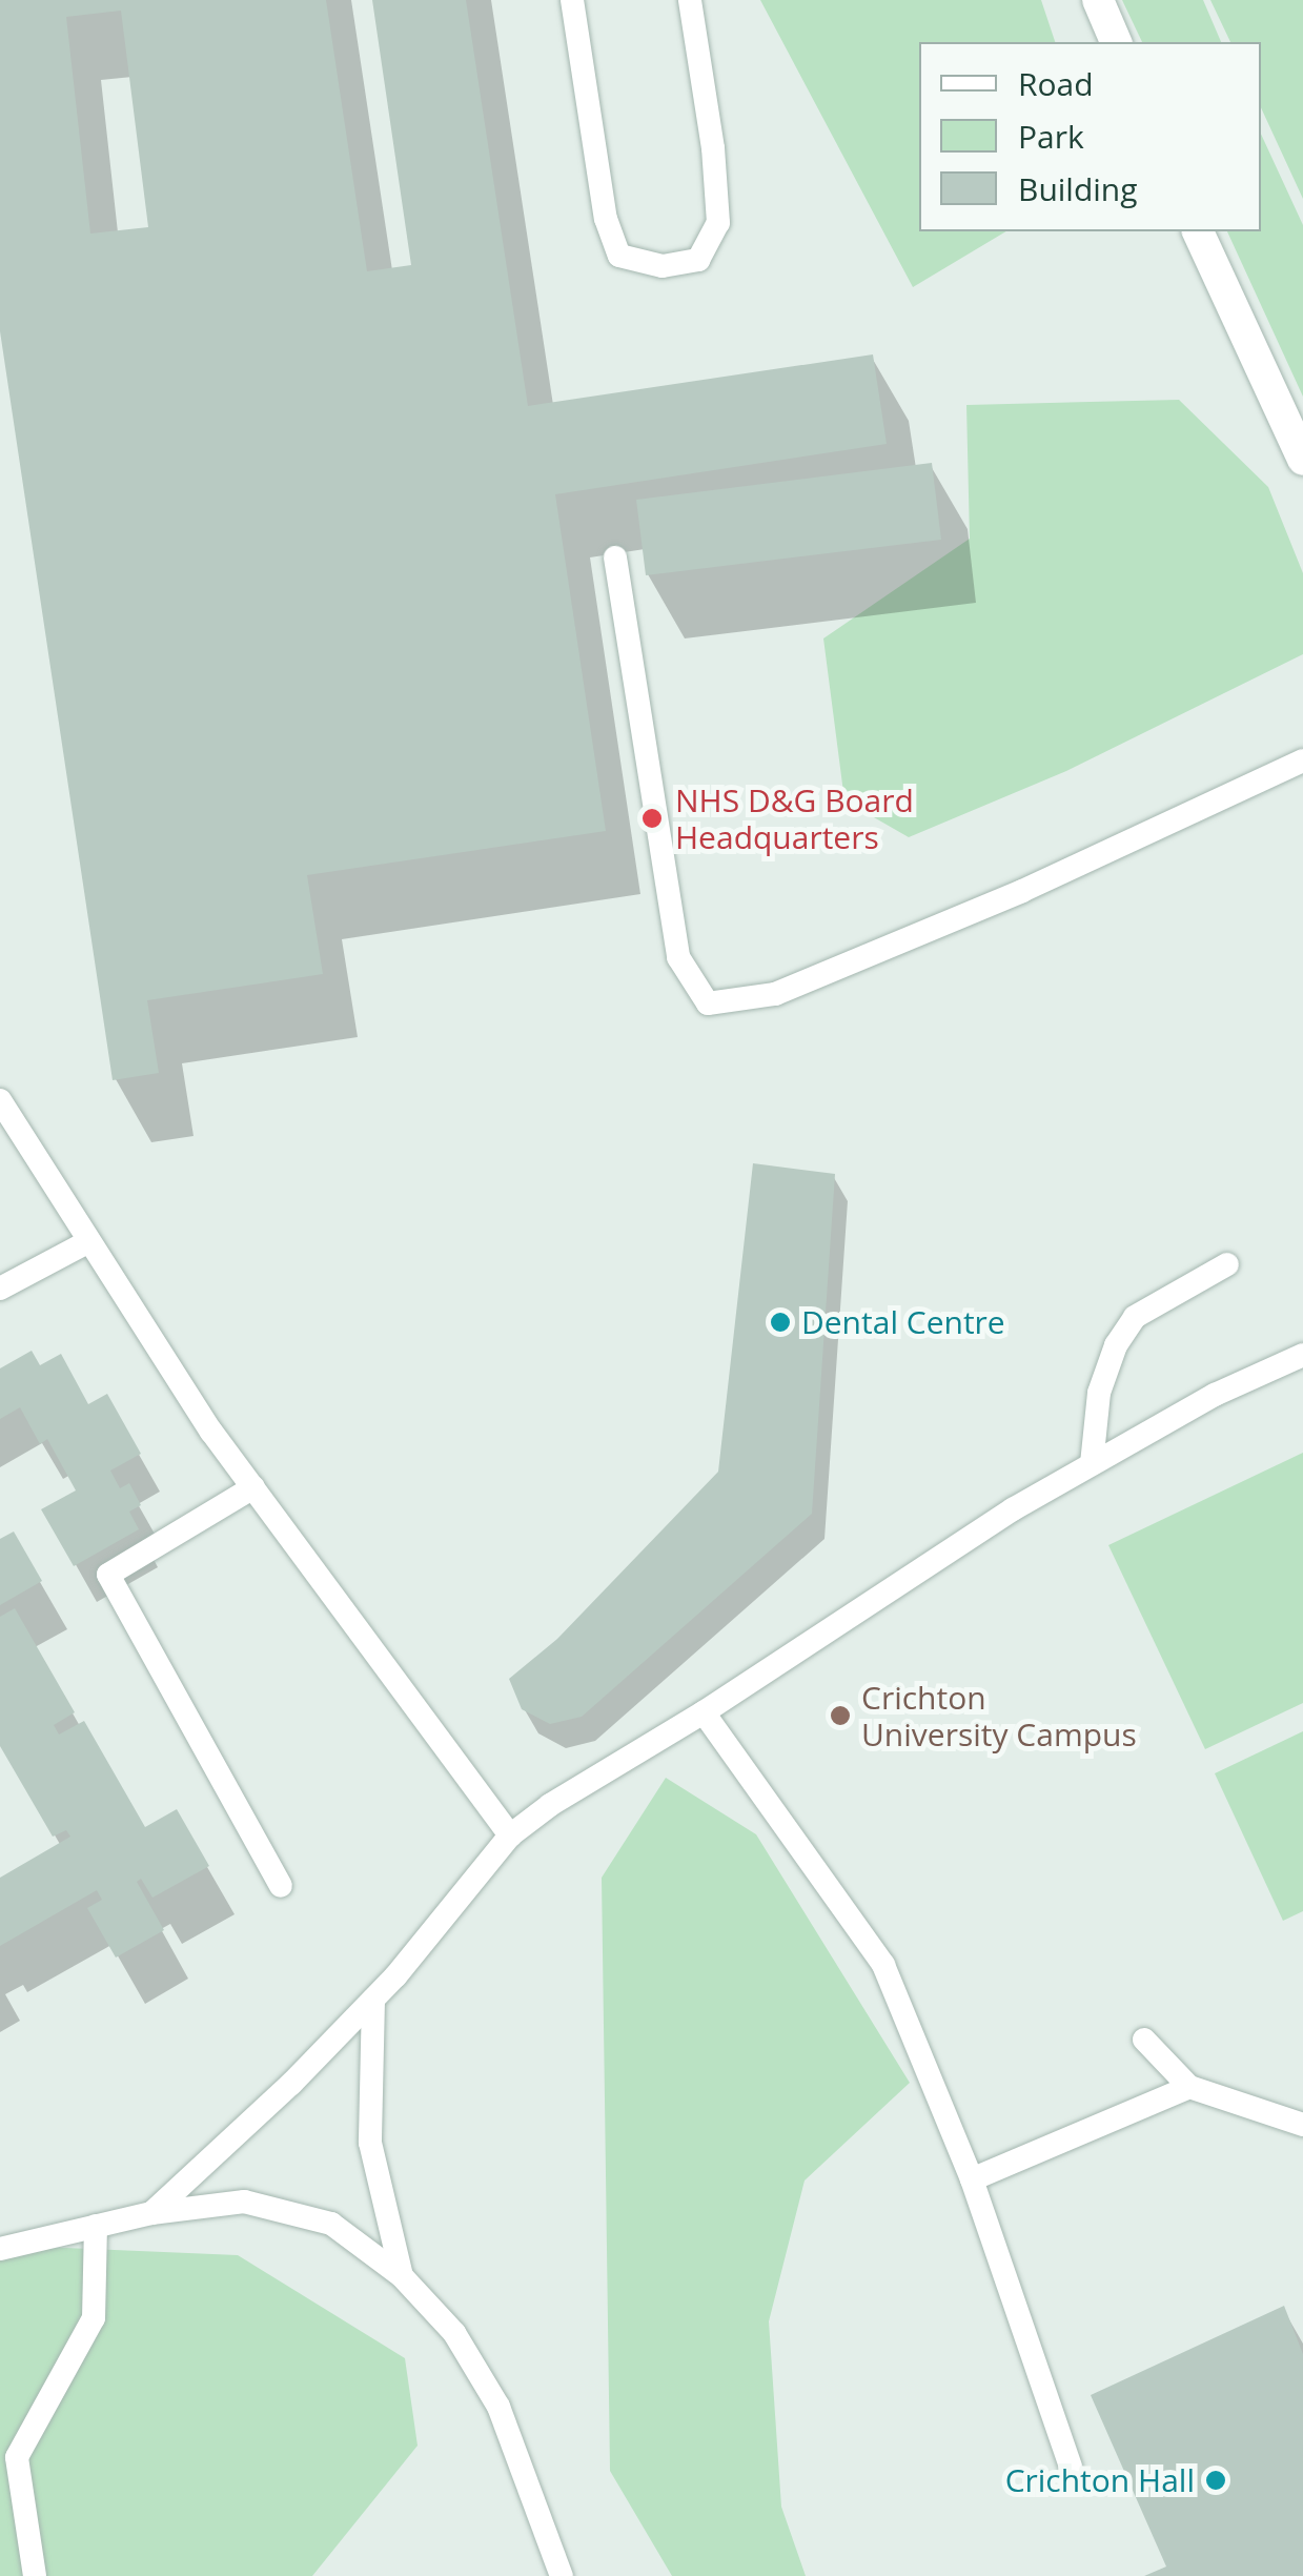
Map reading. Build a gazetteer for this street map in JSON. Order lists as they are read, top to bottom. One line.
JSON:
{"places":["NHS D&G Board Headquarters","Dental Centre","Crichton University Campus","Crichton Hall"],"legend":["Road","Park","Building"]}
